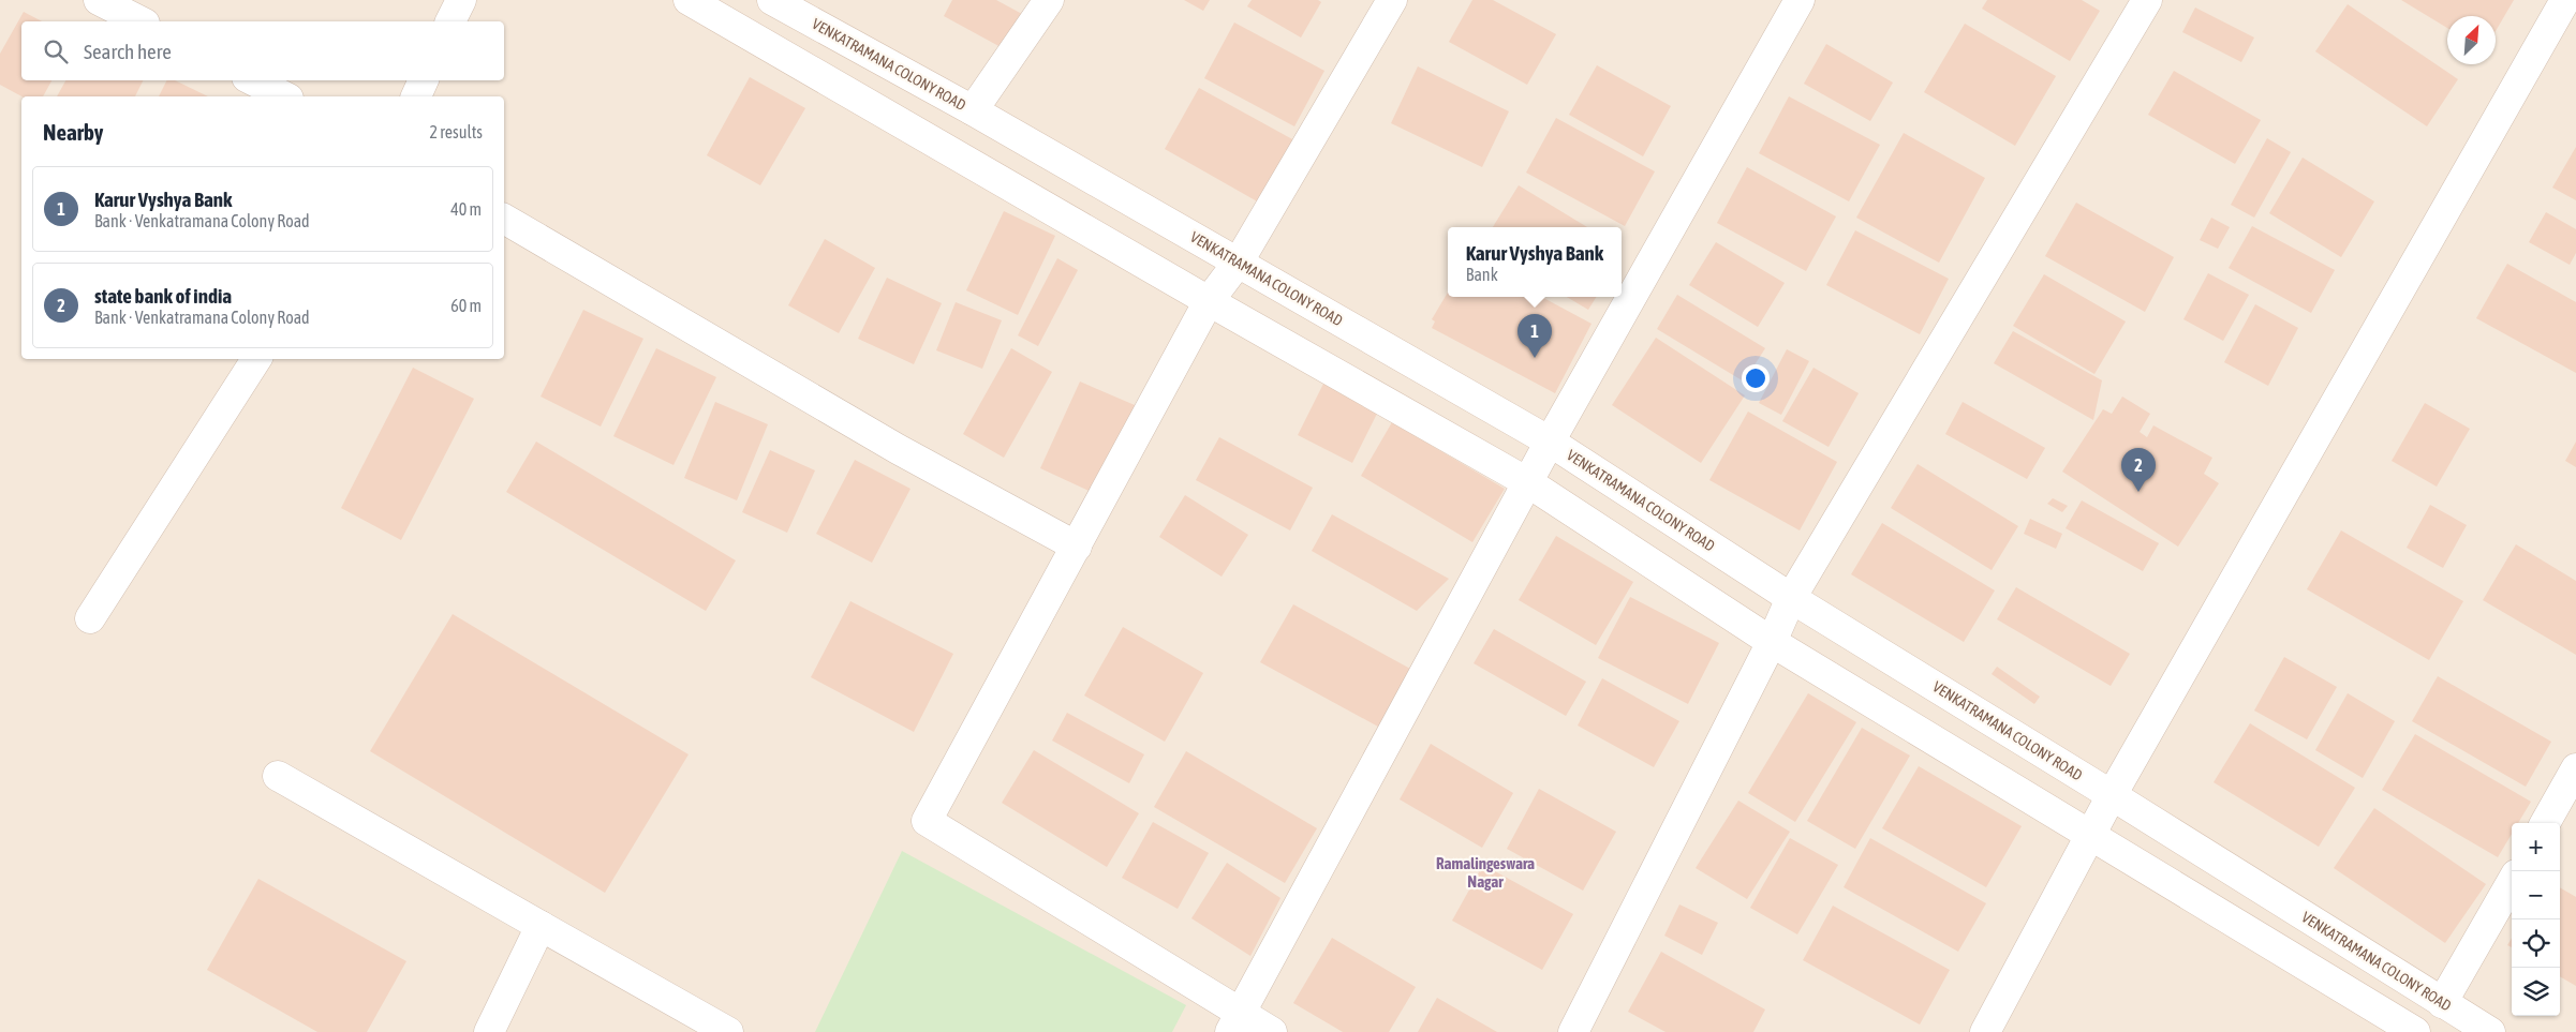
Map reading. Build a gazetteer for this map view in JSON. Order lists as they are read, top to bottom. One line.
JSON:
{"streets":{"street":["VENKATRAMANA COLONY ROAD"]},"districts":["Ramalingeswara Nagar"],"north":"top right","page":{"search":"Search here","heading":["Nearby","2 results"],"list":[{"mark":"1","name":"Karur Vyshya Bank","note":"Bank · Venkatramana Colony Road","value":"40 m"},{"mark":"2","name":"state bank of india","note":"Bank · Venkatramana Colony Road","value":"60 m"}],"popup":["Karur Vyshya Bank","Bank"],"pins":["1","2"],"map_buttons":["+","−"]}}
